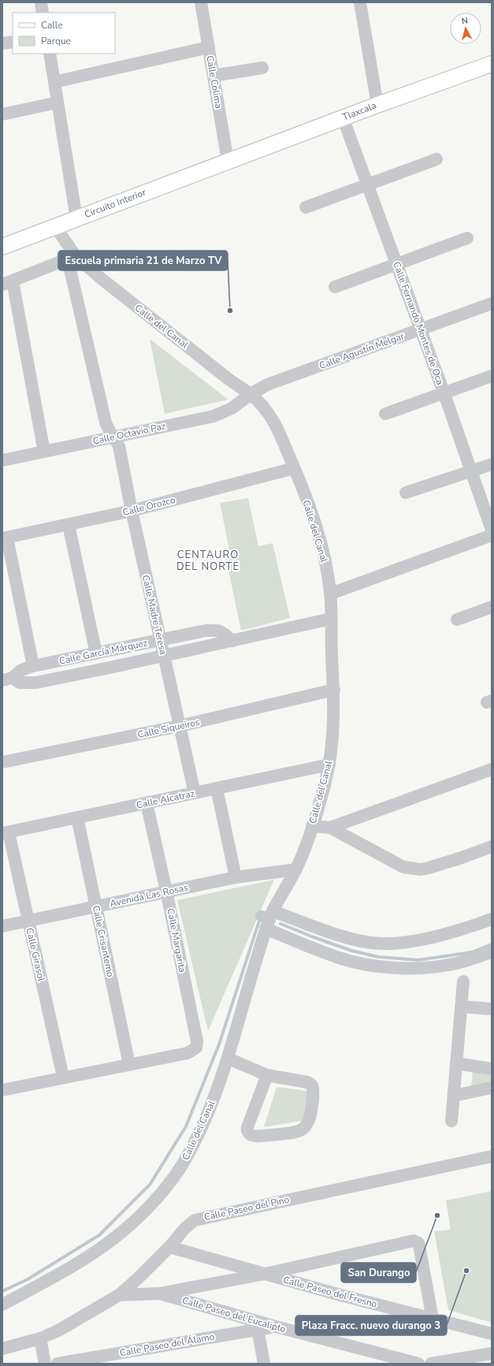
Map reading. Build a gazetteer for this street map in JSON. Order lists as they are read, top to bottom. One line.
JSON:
{"streets":{"main road":["Tlaxcala","Circuito Interior"],"street":["Calle Colima","Calle Fernando Montes de Oca","Calle del Canal","Calle Agustín Melgar","Calle Octavio Paz","Calle Orozco","Calle Madre Teresa","Calle García Márquez","Calle Siqueiros","Calle Alcatraz","Avenida Las Rosas","Calle Margarita","Calle Crisantemo","Calle Girasol","Calle Paseo del Pino","Calle Paseo del Fresno","Calle Paseo del Eucalipto","Calle Paseo del Álamo"]},"crossings":[["Calle Colima","Tlaxcala"],["Calle Colima","Circuito Interior"],["Tlaxcala","Circuito Interior"],["Tlaxcala","Calle Fernando Montes de Oca"],["Circuito Interior","Calle del Canal"],["Calle Fernando Montes de Oca","Calle Agustín Melgar"],["Calle del Canal","Calle Agustín Melgar"],["Calle del Canal","Calle Octavio Paz"],["Calle del Canal","Calle Orozco"],["Calle del Canal","Calle Madre Teresa"],["Calle del Canal","Calle García Márquez"],["Calle del Canal","Calle Siqueiros"],["Calle del Canal","Calle Alcatraz"],["Calle del Canal","Avenida Las Rosas"],["Calle Agustín Melgar","Calle Octavio Paz"],["Calle Octavio Paz","Calle Madre Teresa"],["Calle Orozco","Calle Madre Teresa"],["Calle Madre Teresa","Calle García Márquez"],["Calle Madre Teresa","Calle Siqueiros"],["Calle Madre Teresa","Calle Alcatraz"],["Calle Alcatraz","Calle Margarita"],["Calle Alcatraz","Calle Crisantemo"],["Calle Alcatraz","Calle Girasol"],["Avenida Las Rosas","Calle Margarita"],["Avenida Las Rosas","Calle Crisantemo"],["Avenida Las Rosas","Calle Girasol"],["Calle Margarita","Calle Crisantemo"],["Calle Paseo del Pino","Calle Paseo del Fresno"],["Calle Paseo del Eucalipto","Calle Paseo del Álamo"]],"districts":["CENTAURO DEL NORTE"],"places":["Escuela primaria 21 de Marzo TV","San Durango","Plaza Fracc. nuevo durango 3"],"legend":["Calle","Parque"],"north":"top"}
